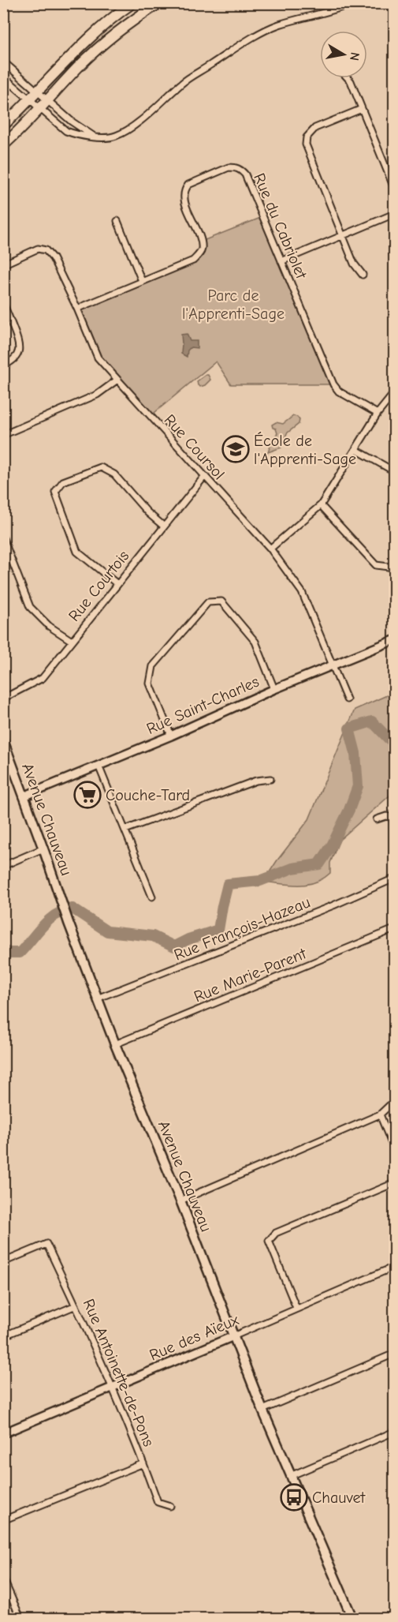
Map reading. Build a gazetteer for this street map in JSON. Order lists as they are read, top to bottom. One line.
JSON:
{"streets":{"main road":["Avenue Chauveau"],"street":["Rue du Cabriolet","Rue Coursol","Rue Courtois","Rue Saint-Charles","Rue François-Hazeau","Rue Marie-Parent","Rue des Aïeux","Rue Antoinette-de-Pons"]},"crossings":[["Rue du Cabriolet","Rue Coursol"],["Rue Coursol","Rue Courtois"],["Rue Coursol","Rue Saint-Charles"],["Rue Saint-Charles","Avenue Chauveau"],["Avenue Chauveau","Rue François-Hazeau"],["Avenue Chauveau","Rue Marie-Parent"],["Avenue Chauveau","Rue des Aïeux"],["Rue des Aïeux","Rue Antoinette-de-Pons"]],"parks":["Parc de l'Apprenti-Sage"],"places":{"school or university":["École de l'Apprenti-Sage"],"supermarket":["Couche-Tard"],"bus stop":["Chauvet"]},"north":"right"}
